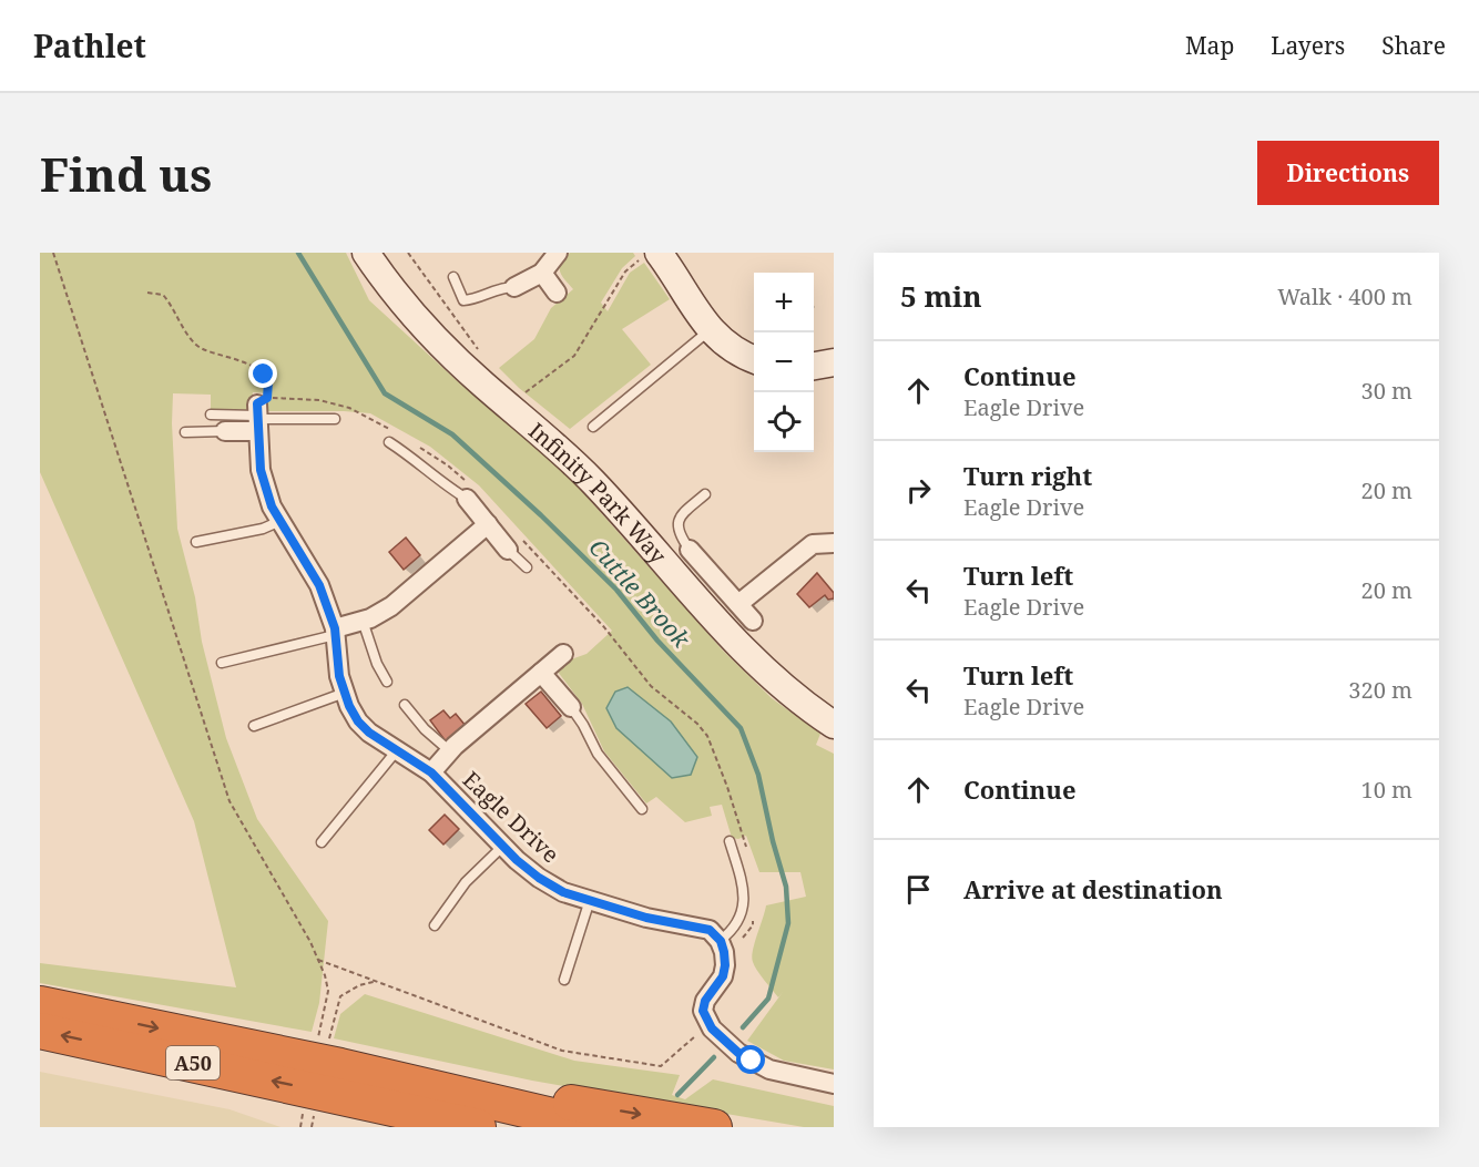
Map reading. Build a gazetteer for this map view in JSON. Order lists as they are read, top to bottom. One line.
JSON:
{"streets":{"highway":["A50"],"street":["Infinity Park Way","Eagle Drive"]},"water":["Cuttle Brook"],"page":{"header":"Pathlet","nav":["Map","Layers","Share"],"buttons":"Directions","title":"Find us","heading":["5 min","Walk · 400 m"],"map_buttons":["+","−"],"list":[["Continue","Eagle Drive","30 m"],["Turn right","Eagle Drive","20 m"],["Turn left","Eagle Drive","20 m"],["Turn left","Eagle Drive","320 m"],["Continue","10 m"],"Arrive at destination"]}}
